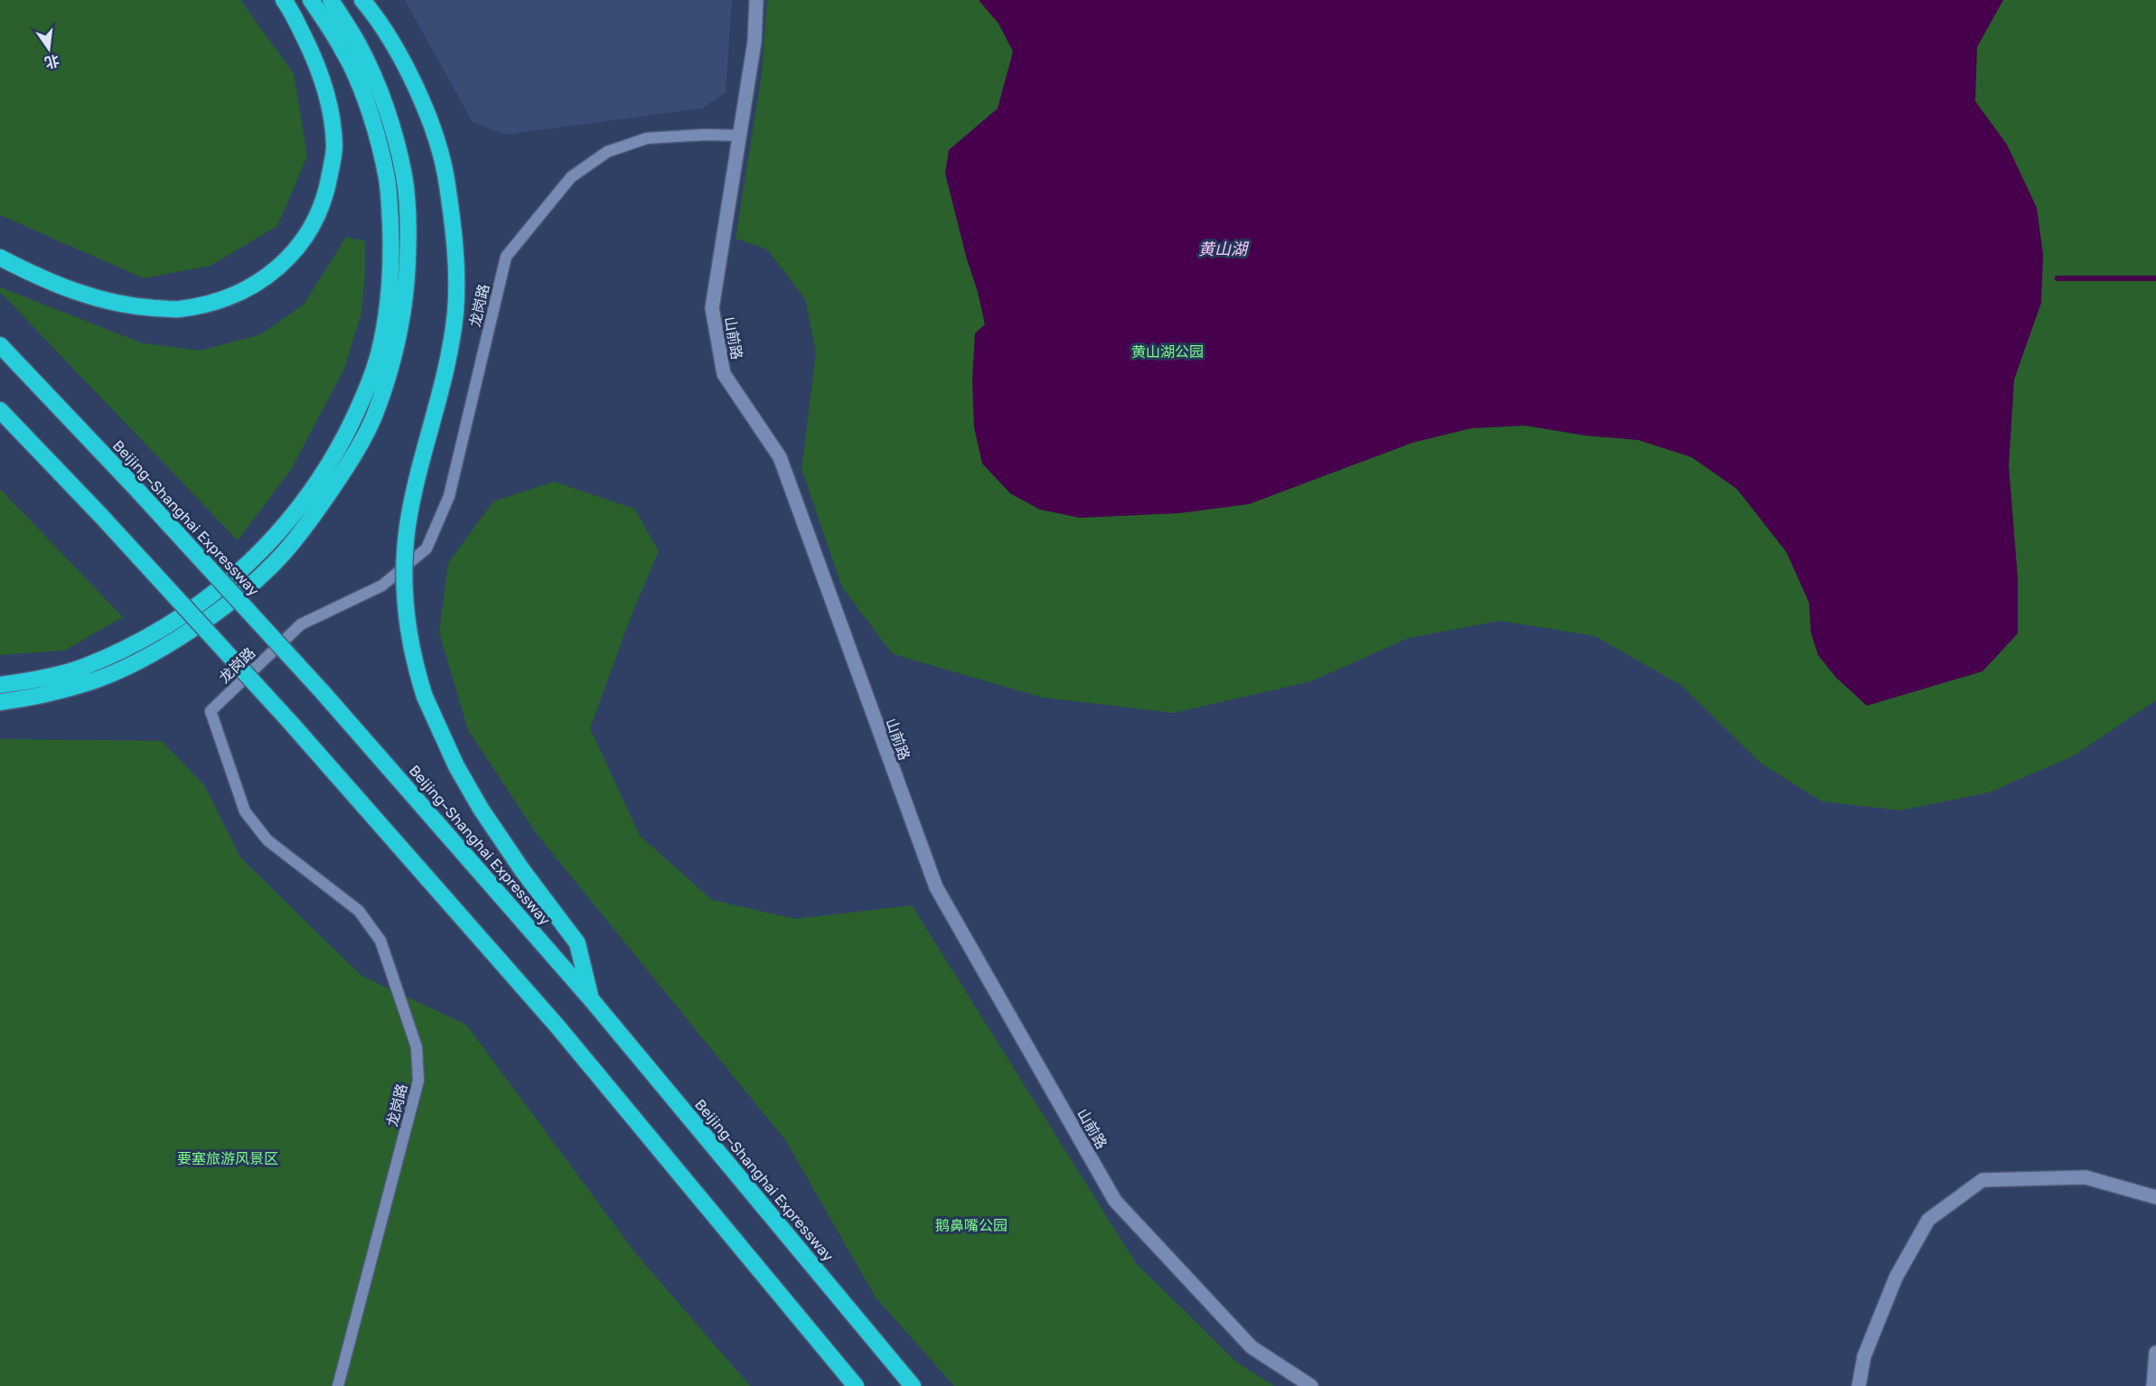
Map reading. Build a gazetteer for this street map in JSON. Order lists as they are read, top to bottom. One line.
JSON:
{"streets":{"highway":["Beijing–Shanghai Expressway"],"street":["山前路"],"lane":["龙岗路"]},"crossings":[["龙岗路","山前路"]],"water":["黄山湖"],"parks":["黄山湖公园","要塞旅游风景区","鹅鼻嘴公园"],"north":"bottom"}
